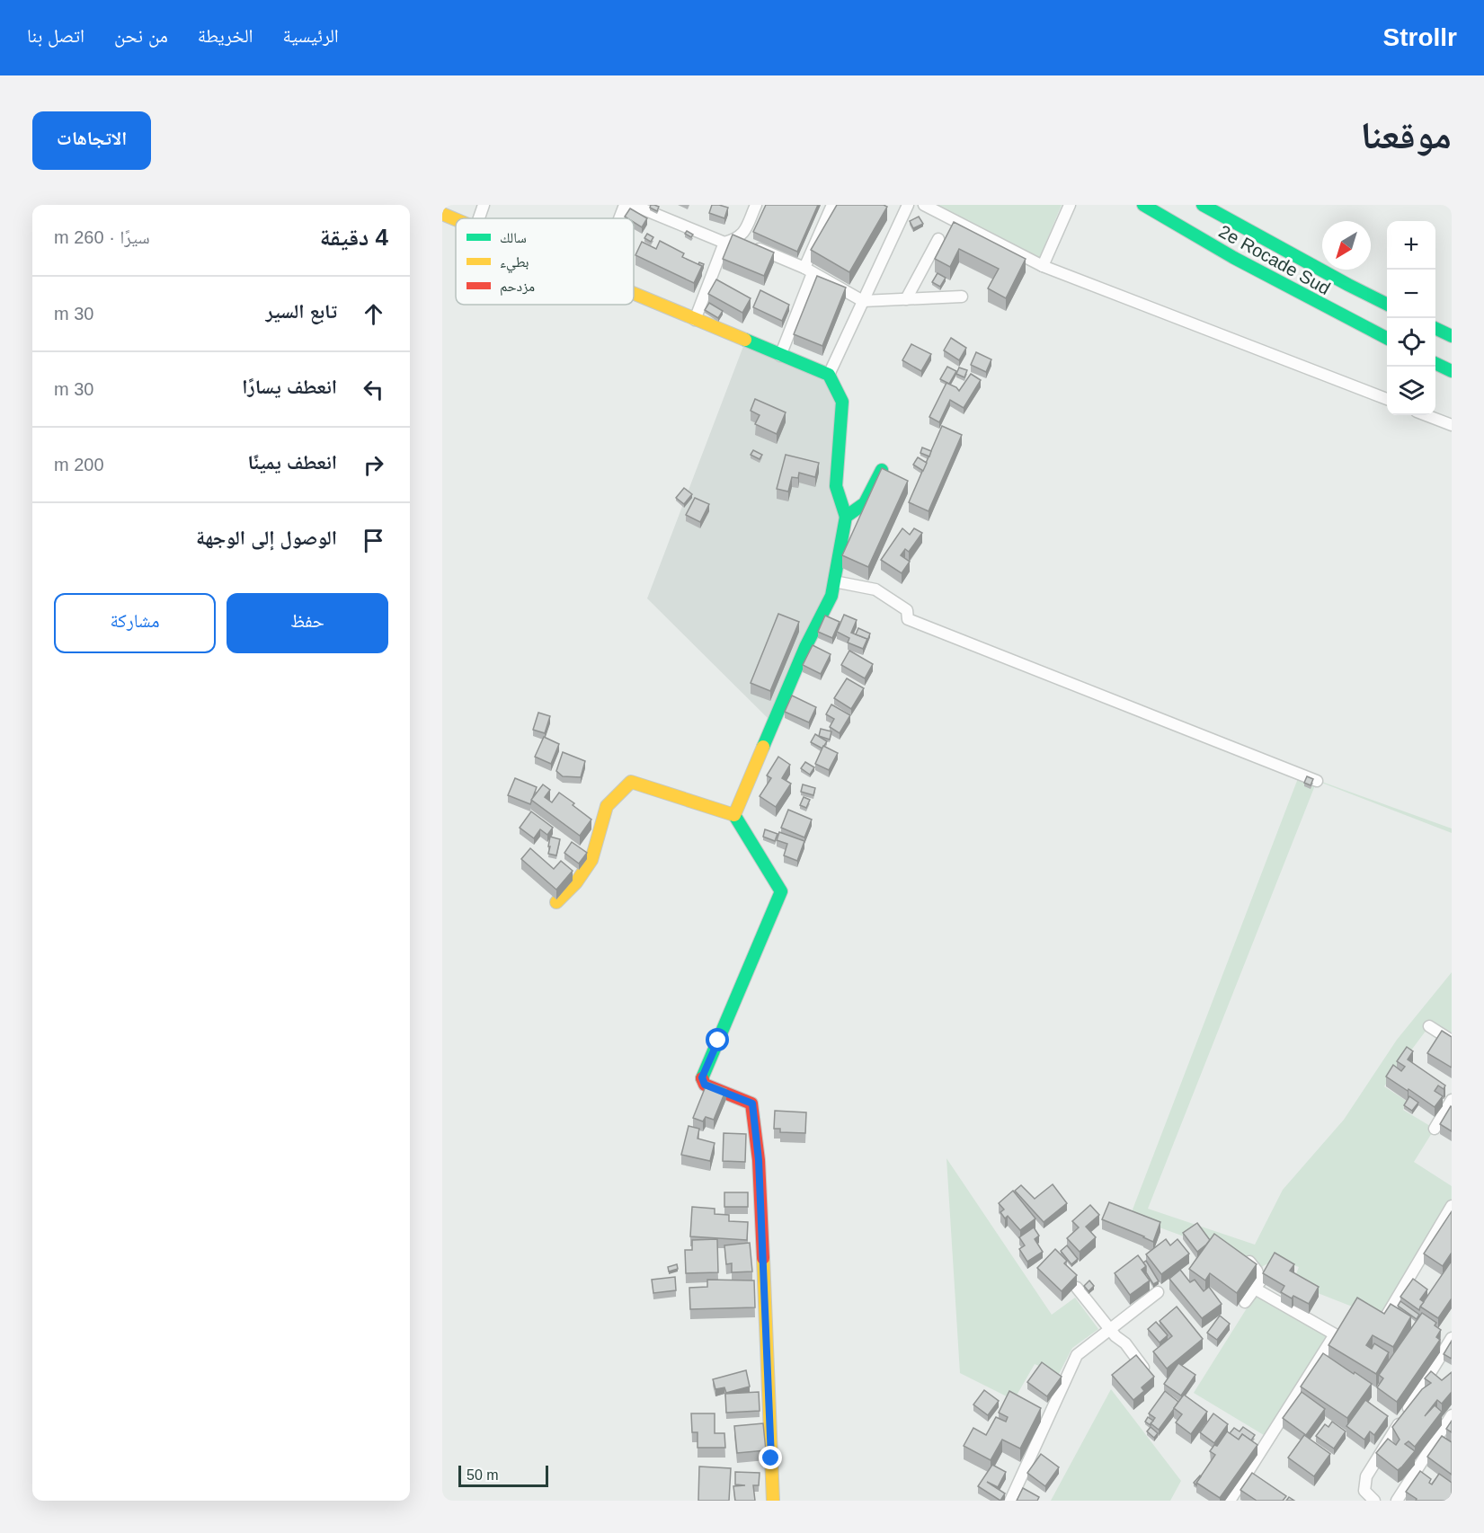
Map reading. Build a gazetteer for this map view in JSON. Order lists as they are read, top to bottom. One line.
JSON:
{"streets":{"main road":["2e Rocade Sud"]},"legend":["سالك","بطيء","مزدحم"],"scale_bar":"50 m","north":"bottom left","page":{"header":"Strollr","nav":["الرئيسية","الخريطة","من نحن","اتصل بنا"],"title":"موقعنا","buttons":["الاتجاهات",["حفظ","مشاركة"]],"heading":["4 دقيقة","سيرًا · 260 m"],"map_buttons":["+","−"],"list":[["تابع السير","30 m"],["انعطف يسارًا","30 m"],["انعطف يمينًا","200 m"],"الوصول إلى الوجهة"],"scale":"50 m"}}
